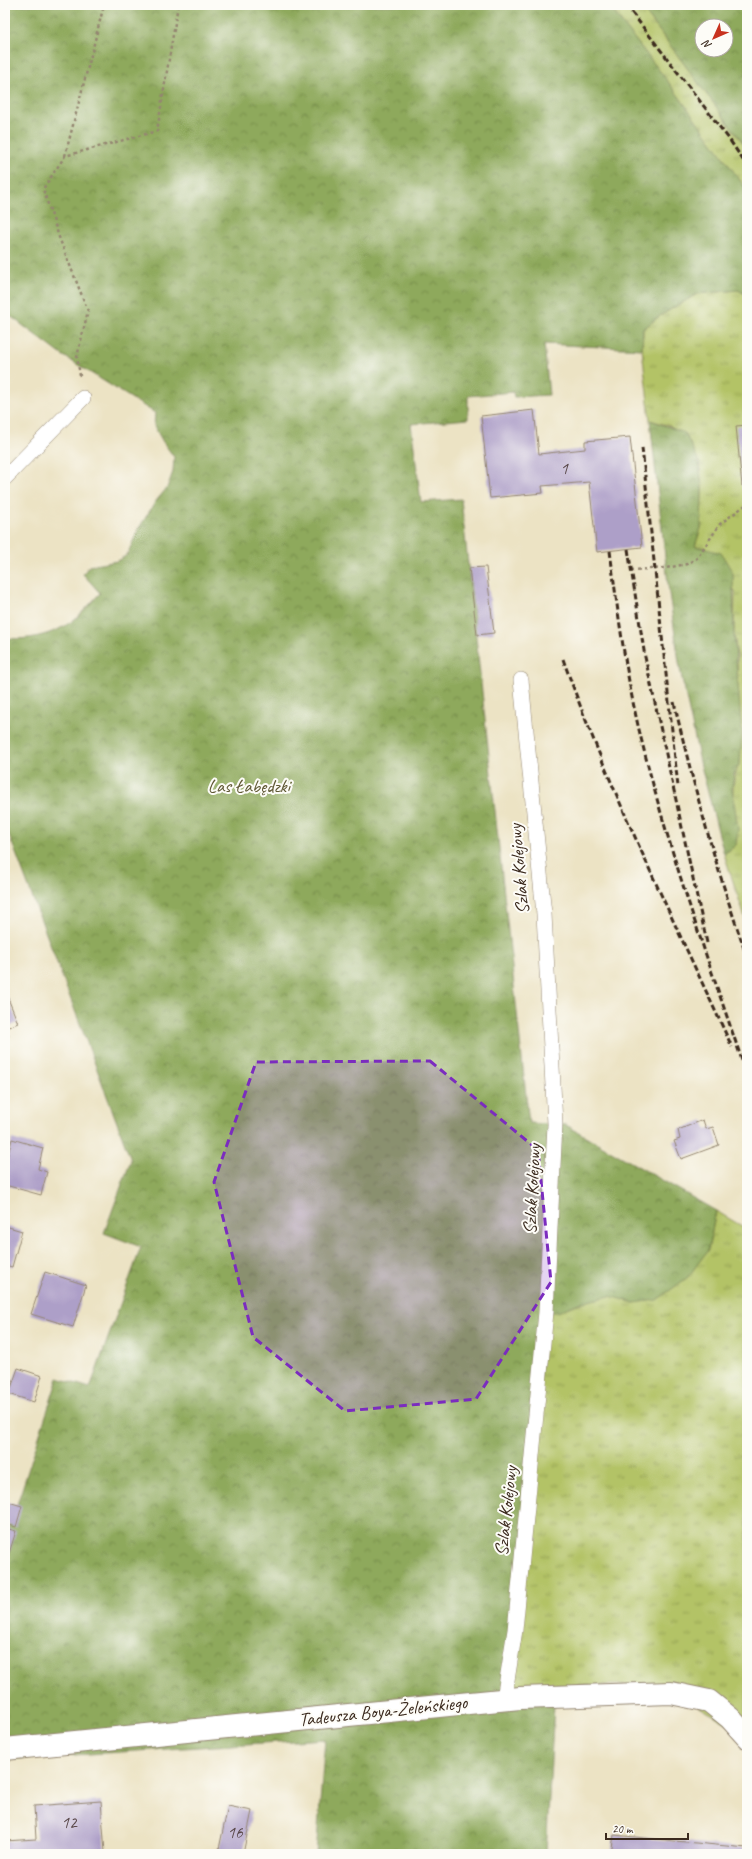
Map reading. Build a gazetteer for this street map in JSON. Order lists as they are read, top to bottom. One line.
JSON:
{"streets":{"street":["Tadeusza Boya-Żeleńskiego"],"lane":["Szlak Kolejowy"]},"crossings":[["Szlak Kolejowy","Tadeusza Boya-Żeleńskiego"]],"parks":["Las Łabędzki"],"house_numbers":["1","12","16"],"scale_bar":"20 m","north":"bottom left"}
